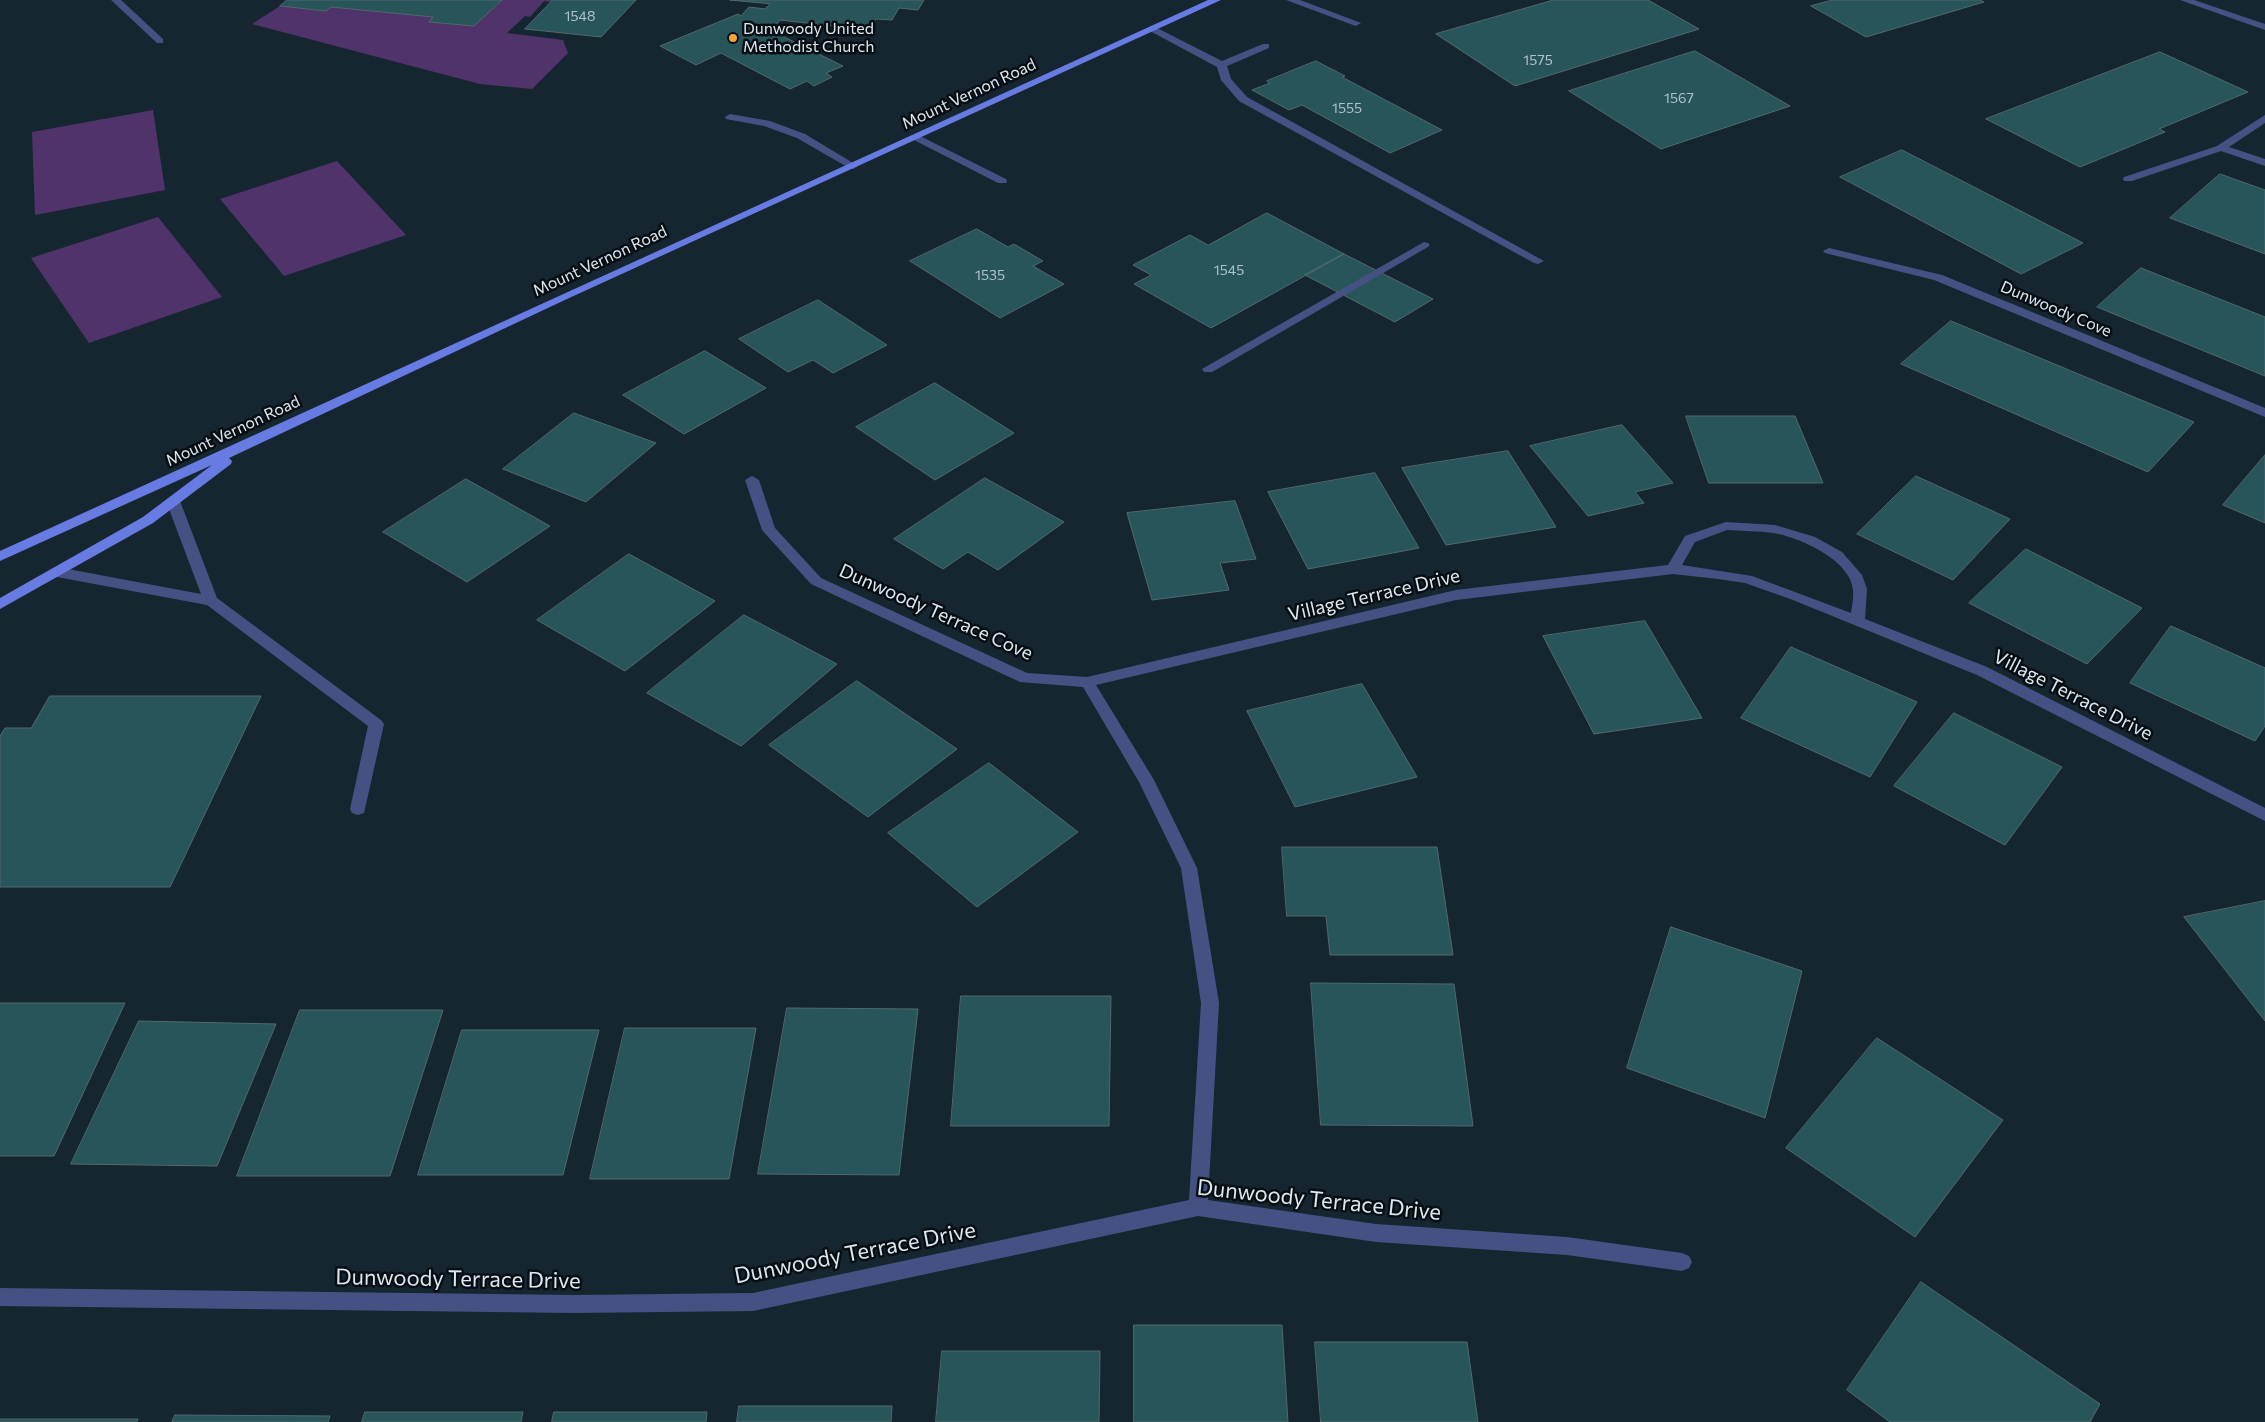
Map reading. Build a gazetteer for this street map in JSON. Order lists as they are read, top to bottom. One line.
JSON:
{"streets":{"main road":["Mount Vernon Road"],"street":["Dunwoody Cove","Village Terrace Drive","Dunwoody Terrace Cove","Dunwoody Terrace Drive"]},"crossings":[["Village Terrace Drive","Dunwoody Terrace Cove"]],"places":["Dunwoody United Methodist Church"],"house_numbers":["1548","1575","1567","1555","1545","1535"]}
